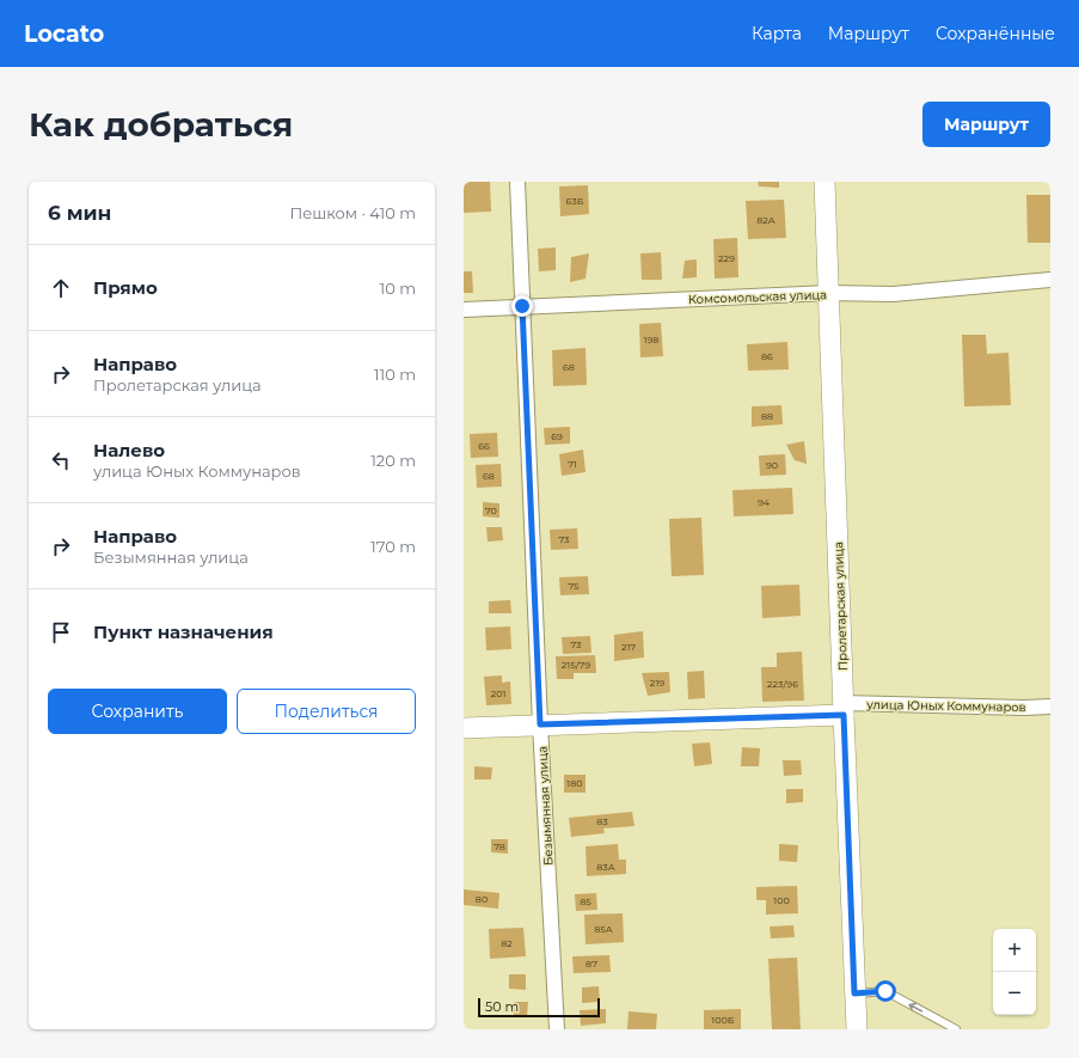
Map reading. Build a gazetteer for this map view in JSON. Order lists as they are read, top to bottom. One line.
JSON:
{"streets":{"street":["Комсомольская улица","Пролетарская улица","улица Юных Коммунаров","Безымянная улица"]},"crossings":[["Комсомольская улица","Пролетарская улица"],["Комсомольская улица","Безымянная улица"],["Пролетарская улица","улица Юных Коммунаров"],["улица Юных Коммунаров","Безымянная улица"]],"house_numbers":["63Б","82А","229","198","86","68","88","69","66","71","90","68","94","70","73","75","73","217","215/79","219","223/96","201","180","83","78","83А","80","100","85","85А","82","87","100Б"],"scale_bar":"50 m","page":{"header":"Locato","nav":["Карта","Маршрут","Сохранённые"],"buttons":["Маршрут",["Сохранить","Поделиться"]],"title":"Как добраться","heading":["6 мин","Пешком · 410 m"],"list":[["Прямо","10 m"],["Направо","Пролетарская улица","110 m"],["Налево","улица Юных Коммунаров","120 m"],["Направо","Безымянная улица","170 m"],"Пункт назначения"],"map_buttons":["+","−"],"scale":"50 m"}}
